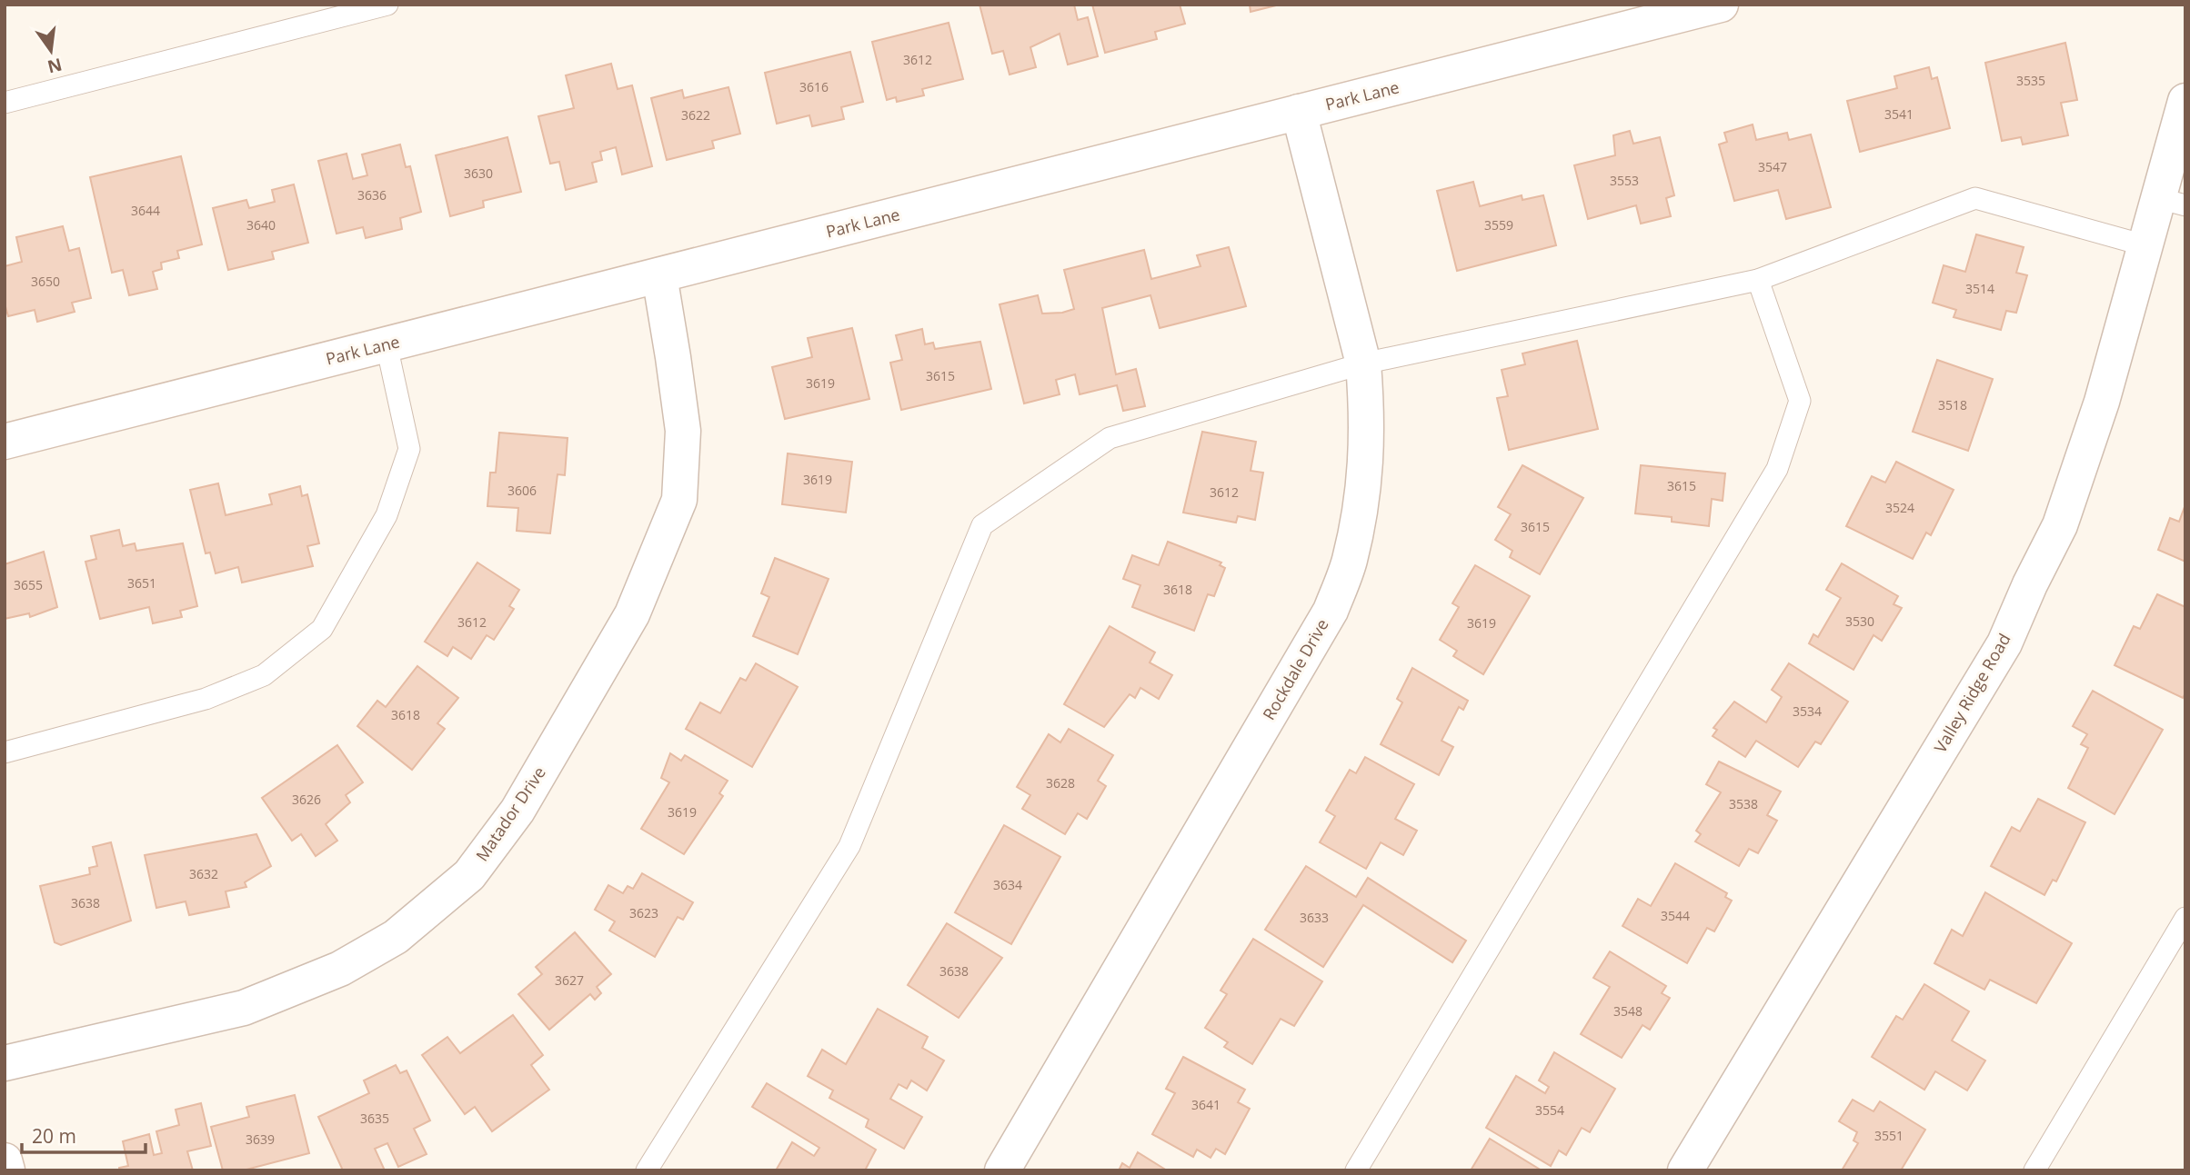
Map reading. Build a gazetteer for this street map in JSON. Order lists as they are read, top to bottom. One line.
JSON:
{"streets":{"street":["Park Lane","Rockdale Drive","Valley Ridge Road","Matador Drive"]},"crossings":[["Park Lane","Rockdale Drive"],["Park Lane","Matador Drive"]],"house_numbers":["3612","3535","3616","3541","3622","3547","3630","3553","3636","3644","3640","3559","3650","3514","3615","3619","3518","3619","3615","3606","3612","3524","3615","3651","3655","3618","3530","3612","3619","3534","3618","3628","3626","3538","3619","3632","3634","3638","3623","3544","3633","3638","3627","3548","3641","3554","3635","3551","3639"],"scale_bar":"20 m","north":"bottom"}
